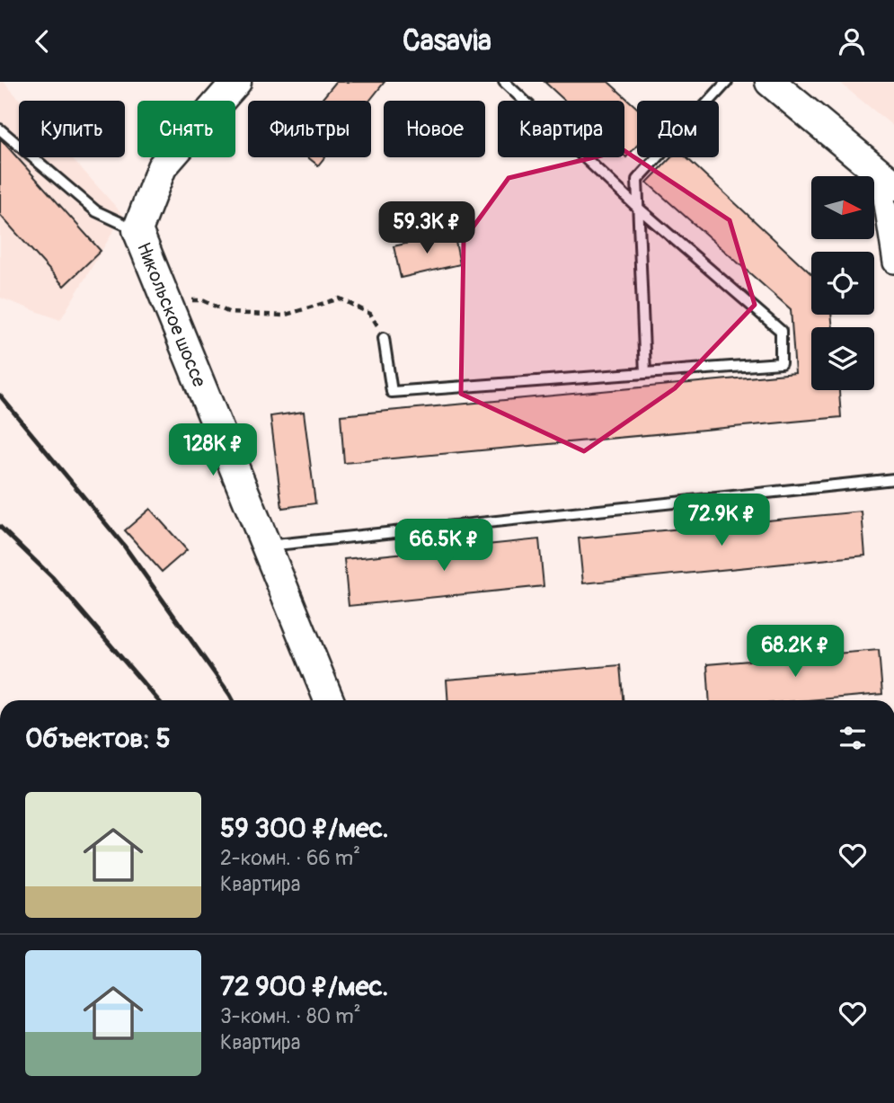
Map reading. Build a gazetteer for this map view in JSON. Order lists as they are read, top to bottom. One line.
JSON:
{"streets":{"street":["Никольское шоссе"]},"north":"right","page":{"header":"Casavia","chip":["Купить","Снять","Фильтры","Новое","Квартира","Дом"],"price":["59.3K ₽","128K ₽","72.9K ₽","66.5K ₽","68.2K ₽"],"heading":"Объектов: 5","list":[{"name":"59 300 ₽/мес.","note":"2-комн. · 66 m² · Квартира"},{"name":"72 900 ₽/мес.","note":"3-комн. · 80 m² · Квартира"}]}}
